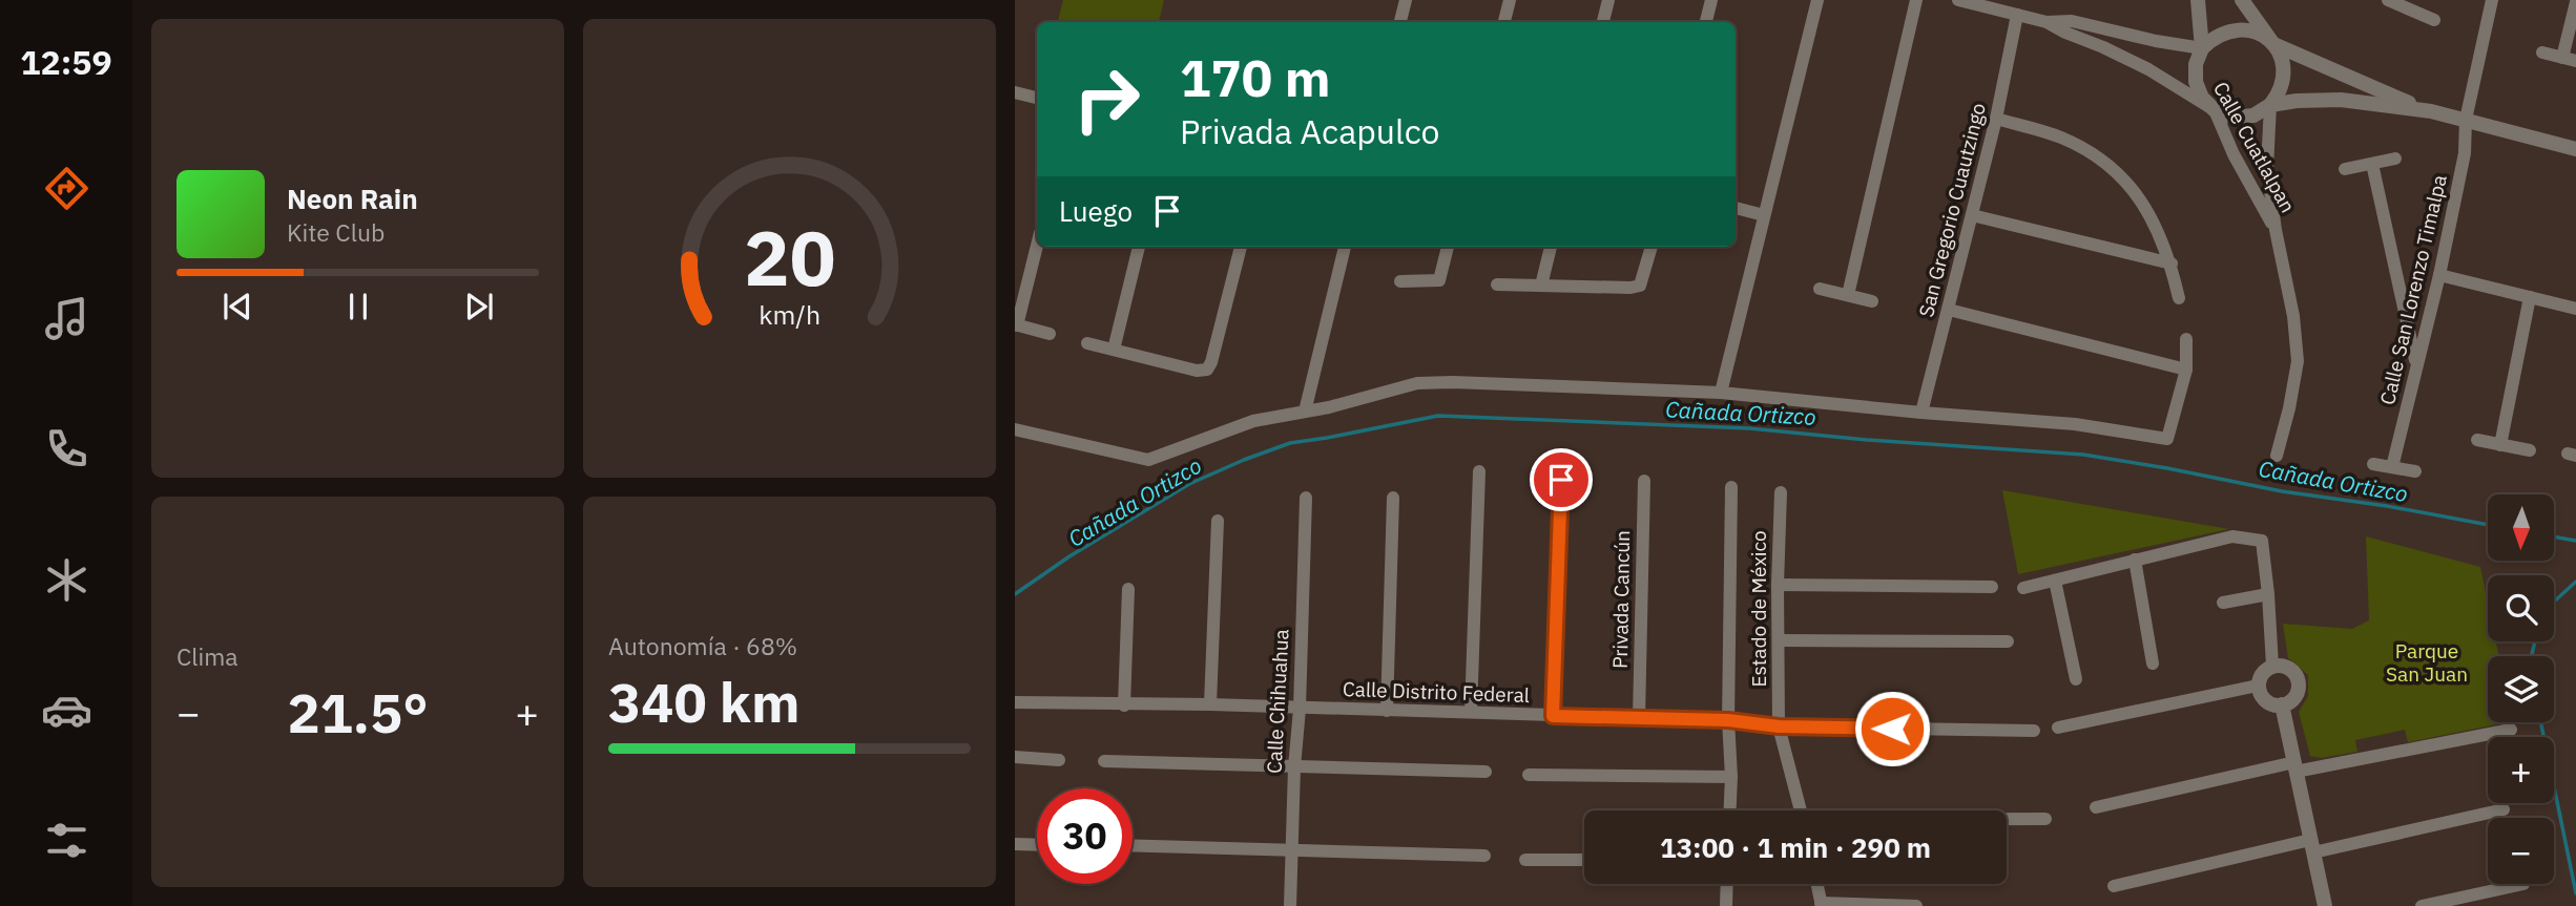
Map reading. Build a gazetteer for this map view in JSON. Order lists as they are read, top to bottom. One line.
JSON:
{"streets":{"street":["Calle Cuatlalpan","San Gregorio Cuautzingo","Calle San Lorenzo Timalpa","Privada Cancún","Estado de México","Calle Distrito Federal","Calle Chihuahua"]},"crossings":[["Privada Cancún","Calle Distrito Federal"],["Estado de México","Calle Distrito Federal"],["Calle Distrito Federal","Calle Chihuahua"]],"water":["Cañada Ortizco"],"parks":["Parque San Juan"],"north":"bottom","page":{"tabs":"12:59","turn":["170 m","Privada Acapulco"],"song":["Neon Rain","Kite Club"],"then":"Luego","map_buttons":["+","−"],"tile":["Clima",["Autonomía · 68%","340 km"]],"heat":["−","21.5°","+"],"limit":"30","trip":"13:00 · 1 min · 290 m","gauge":["20","km/h"]}}
